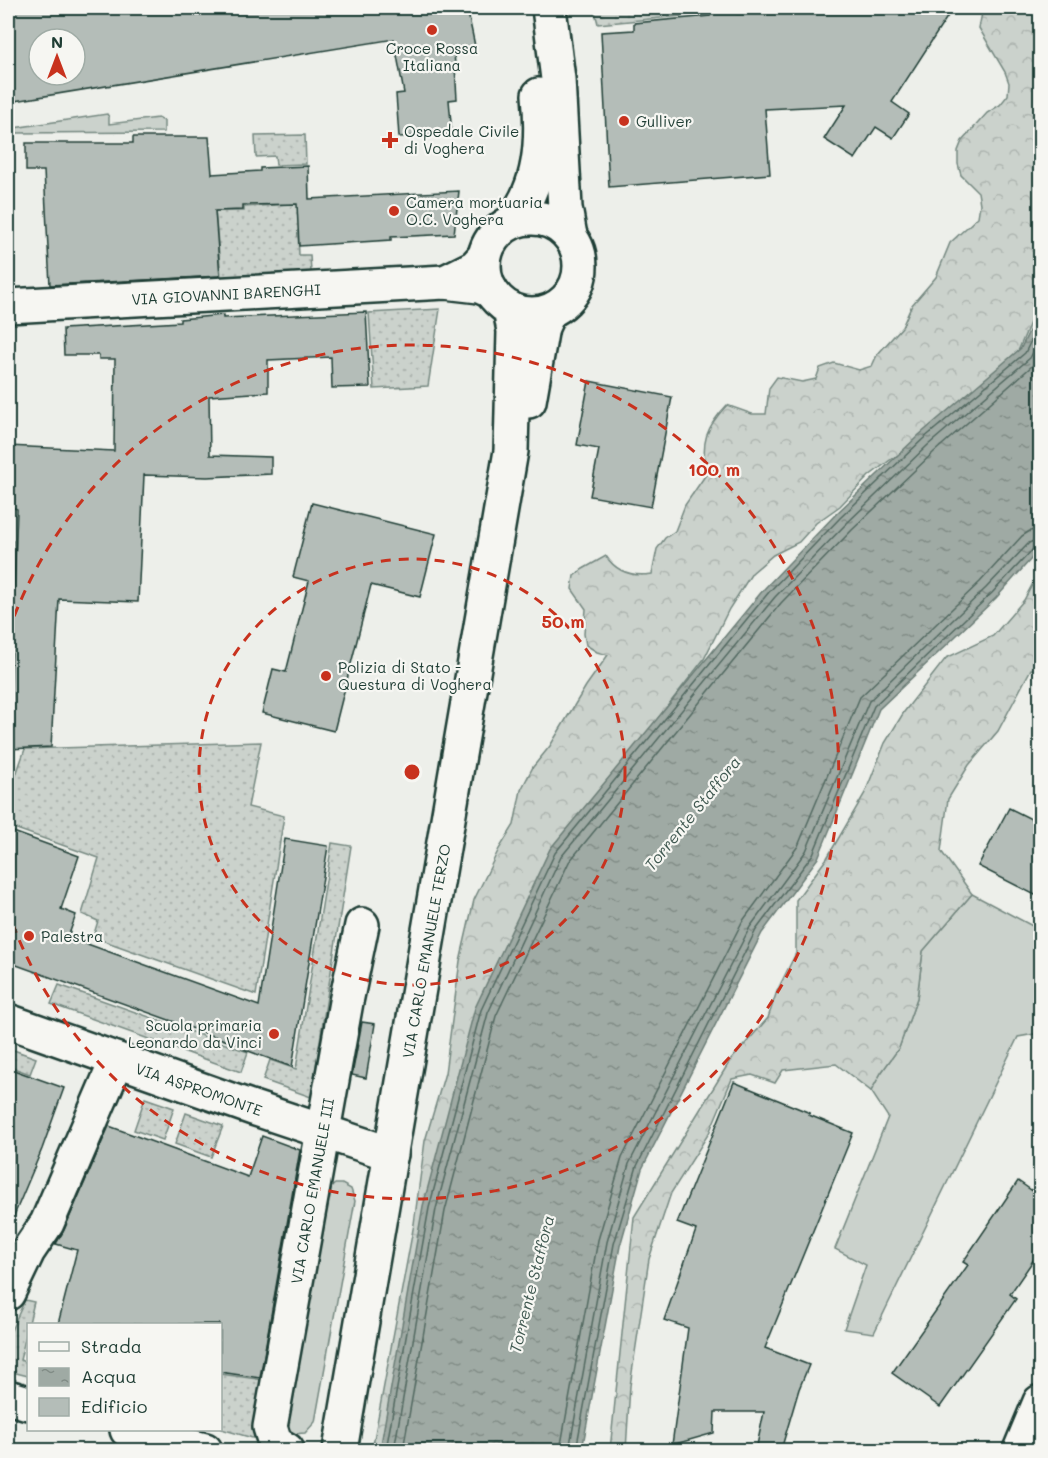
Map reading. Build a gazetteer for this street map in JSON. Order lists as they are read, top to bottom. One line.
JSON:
{"streets":{"main road":["VIA GIOVANNI BARENGHI","VIA CARLO EMANUELE TERZO","VIA ASPROMONTE","VIA CARLO EMANUELE III"]},"crossings":[["VIA GIOVANNI BARENGHI","VIA CARLO EMANUELE TERZO"],["VIA CARLO EMANUELE TERZO","VIA ASPROMONTE"],["VIA ASPROMONTE","VIA CARLO EMANUELE III"]],"water":["Torrente Staffora"],"places":{"other":["Croce Rossa Italiana","Gulliver","Camera mortuaria O.C. Voghera","Polizia di Stato - Questura di Voghera","Palestra","Scuola primaria Leonardo da Vinci"],"health":["Ospedale Civile di Voghera"]},"legend":["Strada","Acqua","Edificio"],"north":"top","rings":["100 m","50 m"]}
